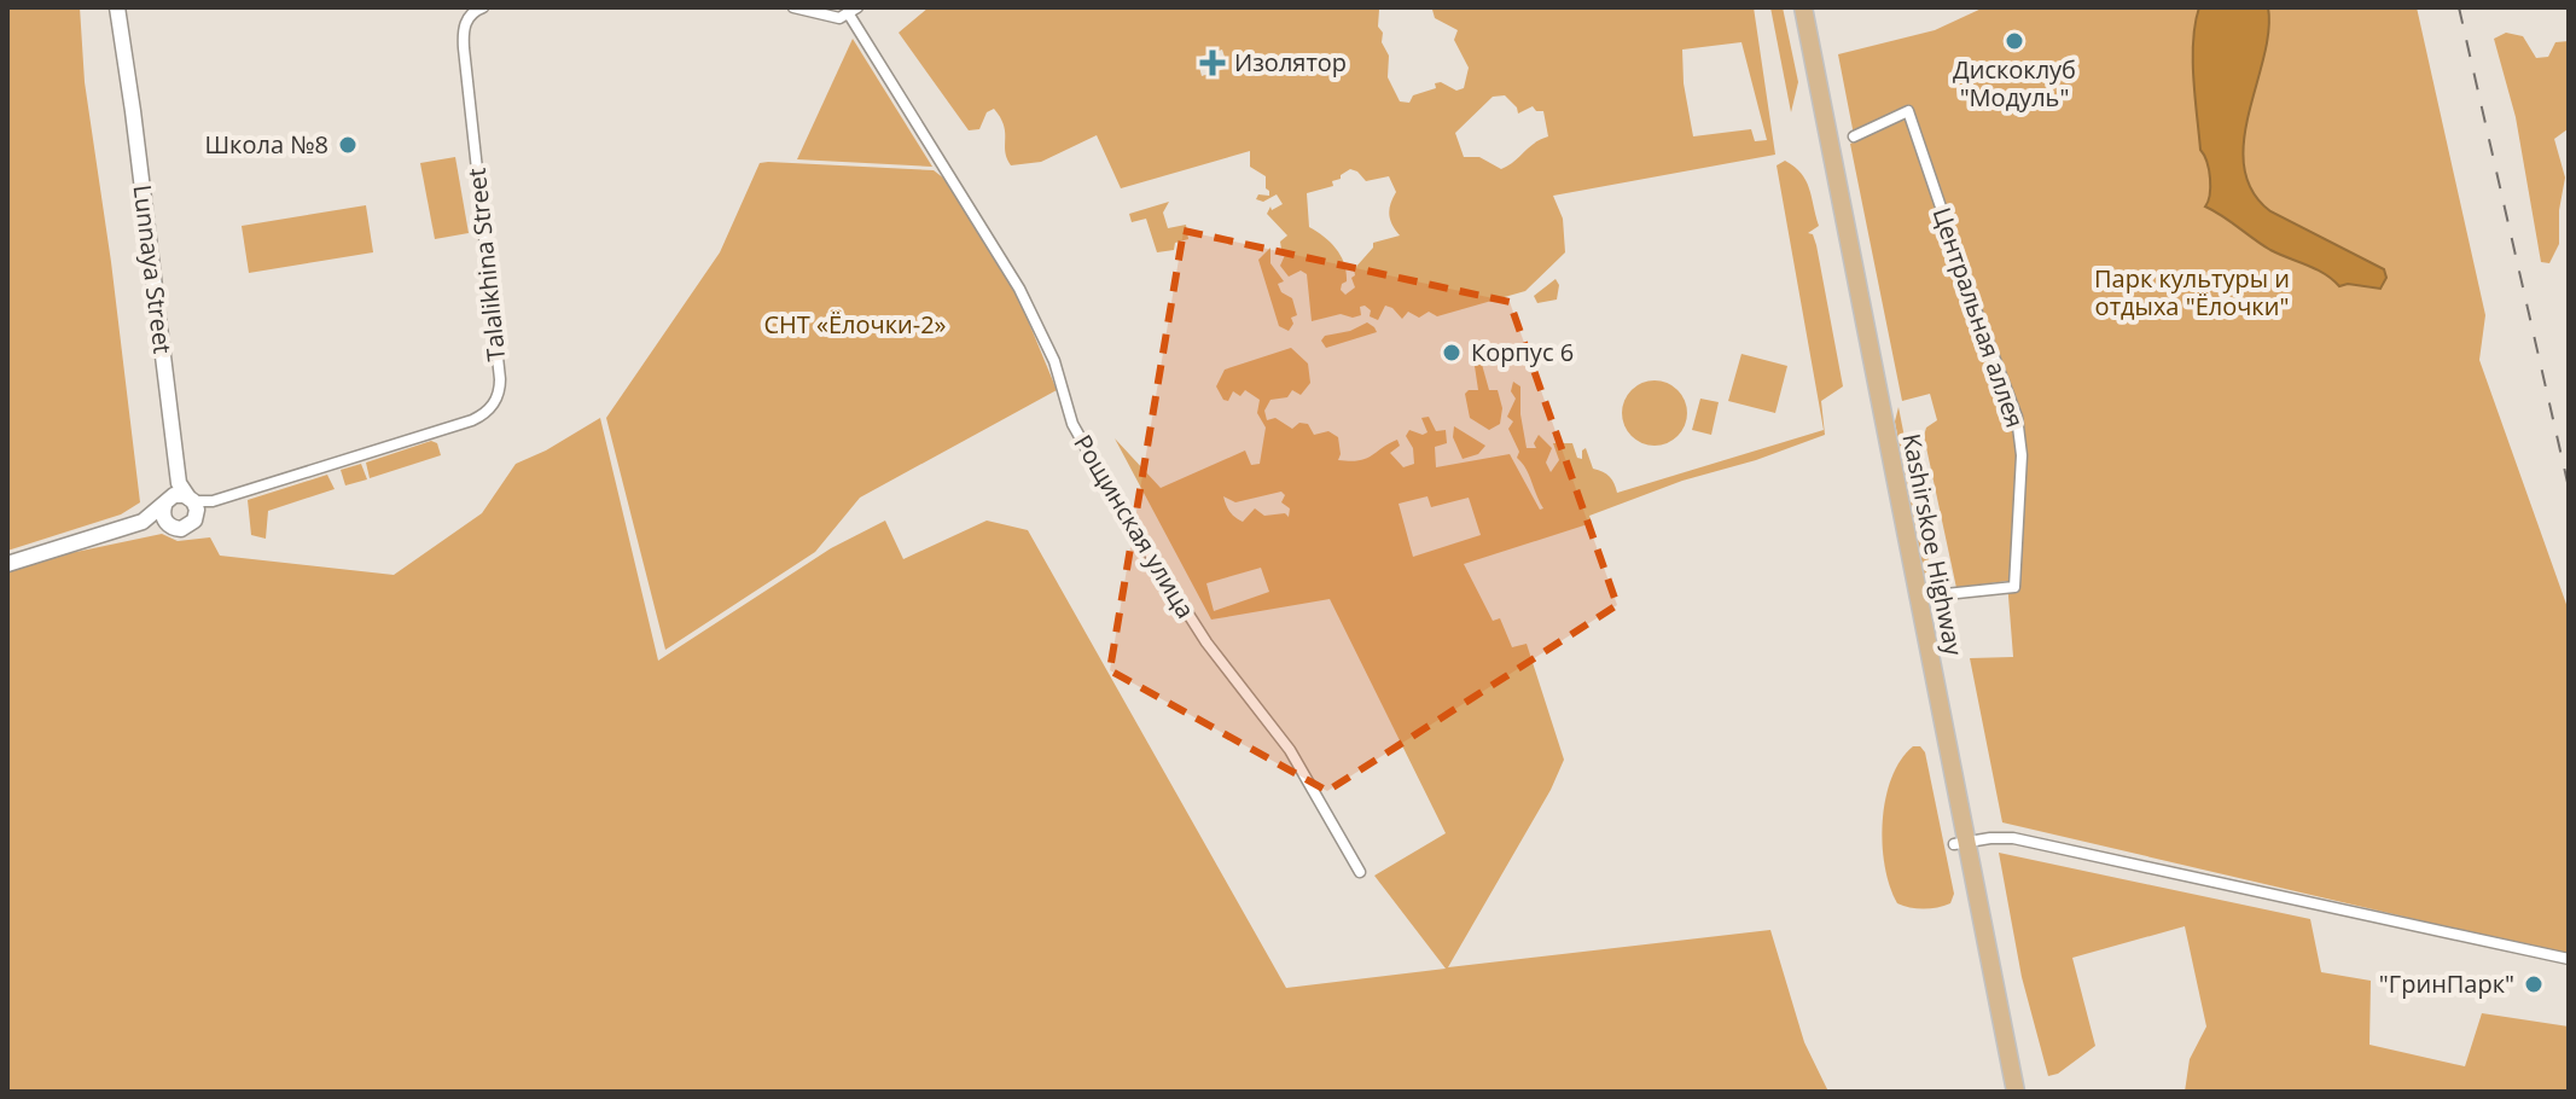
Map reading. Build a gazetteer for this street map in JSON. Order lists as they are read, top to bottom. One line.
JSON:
{"streets":{"main road":["Kashirskoe Highway"],"street":["Talalikhina Street","Центральная аллея","Рощинская улица"]},"parks":["Парк культуры и отдыха \"Ёлочки\"","СНТ «Ёлочки-2»"],"places":{"other":["Дискоклуб \"Модуль\"","Школа №8","Корпус 6","\"ГринПарк\""],"health":["Изолятор"]}}
